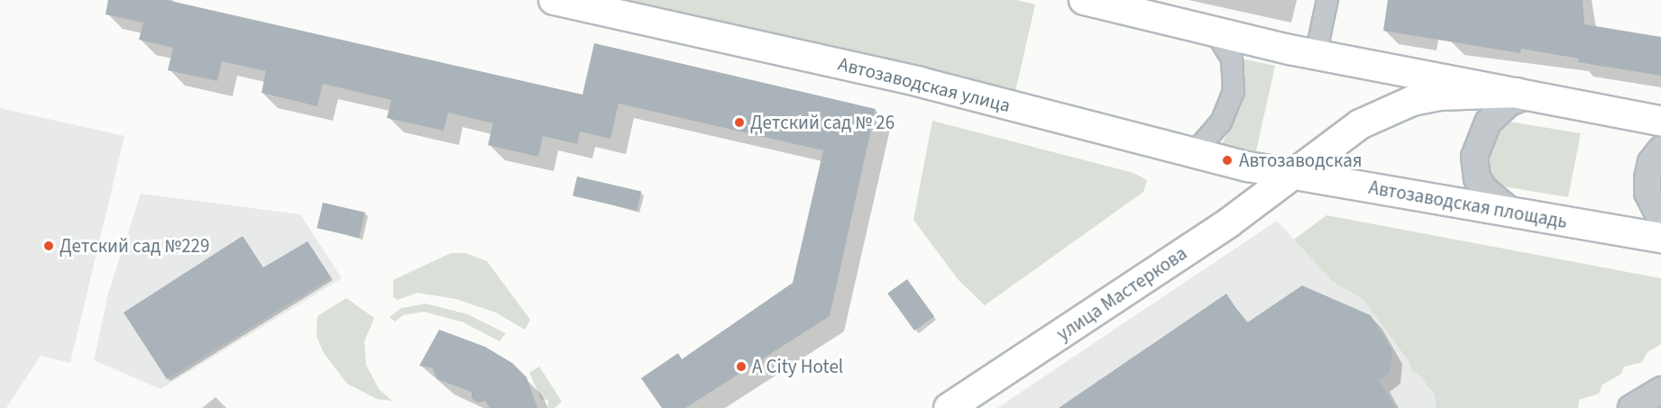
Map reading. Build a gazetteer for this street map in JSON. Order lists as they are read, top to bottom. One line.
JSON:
{"streets":{"main road":["Автозаводская улица","Автозаводская площадь","улица Мастеркова"]},"crossings":[["Автозаводская улица","Автозаводская площадь"],["Автозаводская улица","улица Мастеркова"],["Автозаводская площадь","улица Мастеркова"]],"places":["Детский сад № 26","Автозаводская","Детский сад №229","A City Hotel"]}
